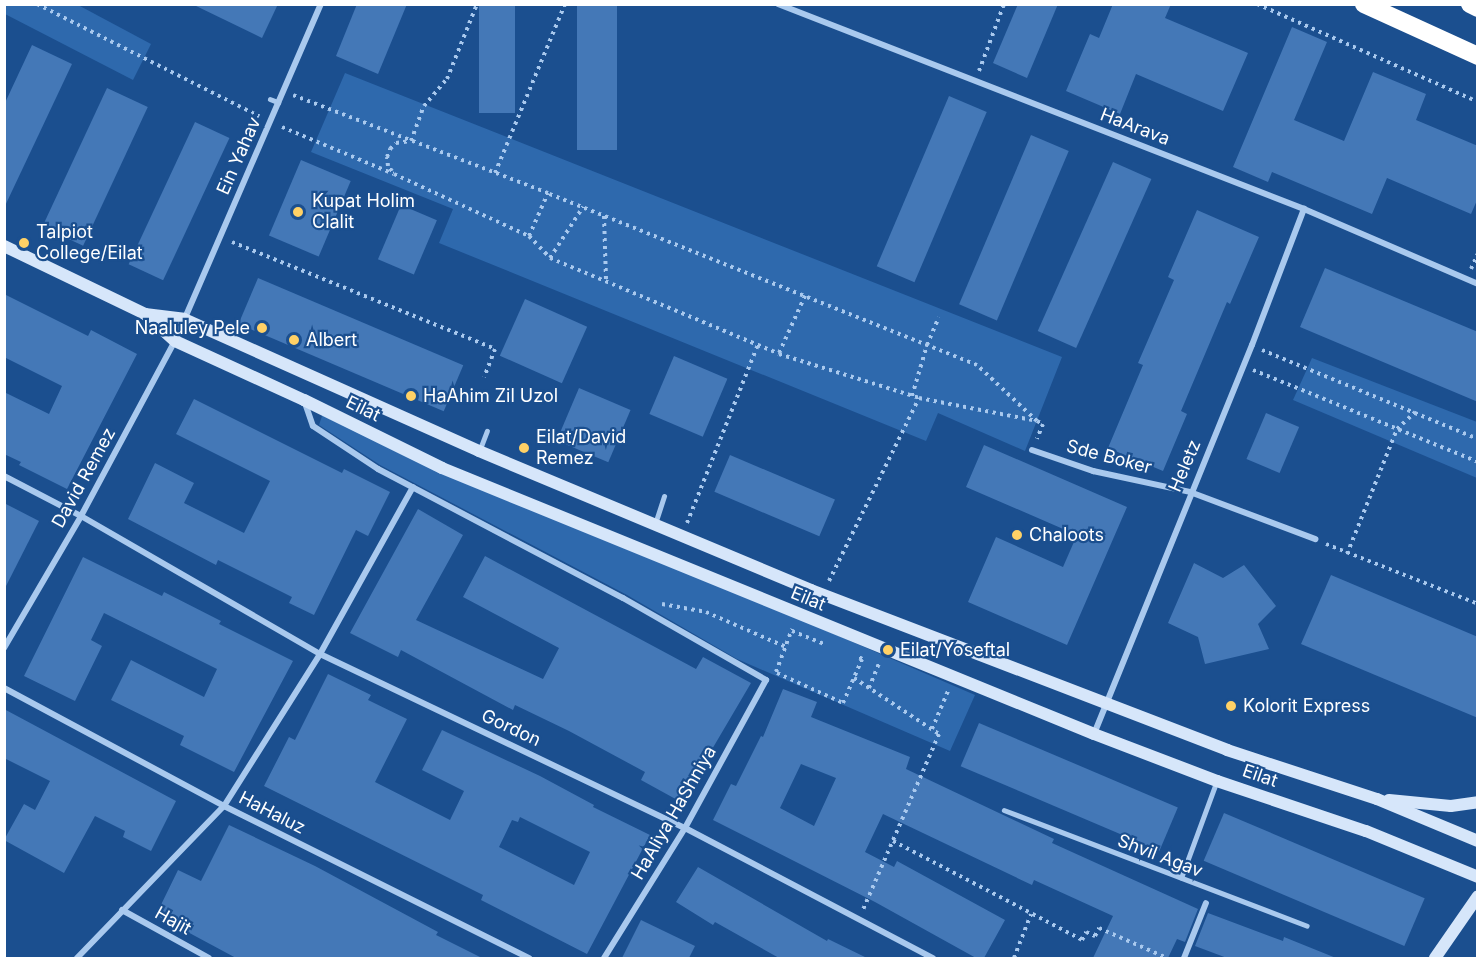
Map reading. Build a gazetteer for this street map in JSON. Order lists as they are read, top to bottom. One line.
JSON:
{"streets":{"street":["HaArava","Ein Yahav","Eilat","Sde Boker","Heletz","David Remez","Gordon","HaHaluz","HaAliya HaShniya","Hajit"],"lane":["Shvil Agav"]},"crossings":[["HaArava","Heletz"],["Ein Yahav","Eilat"],["Ein Yahav","David Remez"],["Eilat","Heletz"],["Eilat","David Remez"],["Sde Boker","Heletz"],["David Remez","Gordon"],["Gordon","HaAliya HaShniya"]],"places":["Kupat Holim Clalit","Talpiot College/Eilat","Naaluley Pele","Albert","HaAhim Zil Uzol","Eilat/David Remez","Chaloots","Eilat/Yoseftal","Kolorit Express"]}
